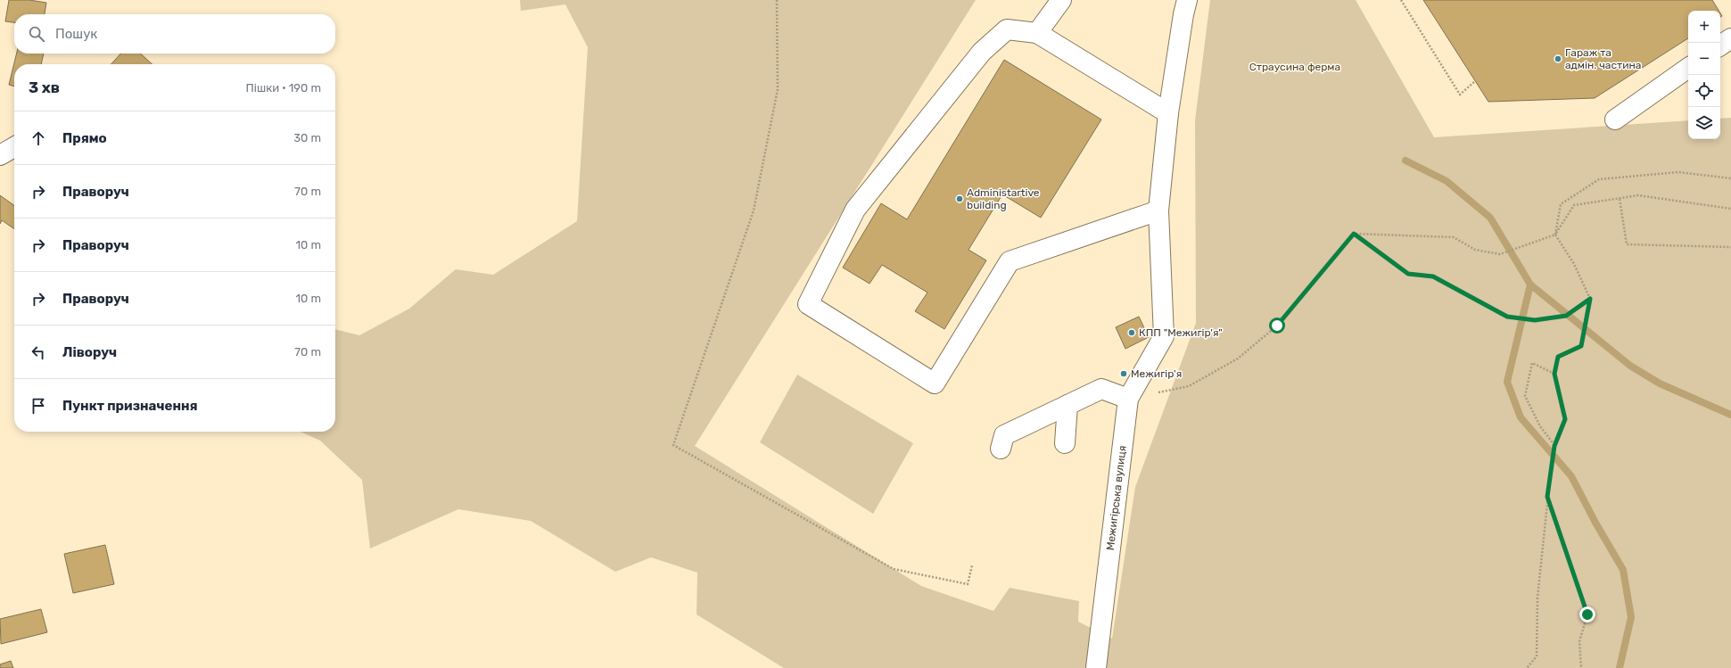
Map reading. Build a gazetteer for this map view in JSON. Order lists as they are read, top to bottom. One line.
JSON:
{"streets":{"street":["Межигірська вулиця"]},"parks":["Страусина ферма"],"places":["Гараж та адмін. частина","Administartive building","КПП \"Межигір'я\"","Межигір'я"],"page":{"map_buttons":["+","−"],"search":"Пошук","heading":["3 хв","Пішки · 190 m"],"list":[["Прямо","30 m"],["Праворуч","70 m"],["Праворуч","10 m"],["Праворуч","10 m"],["Ліворуч","70 m"],"Пункт призначення"]}}
